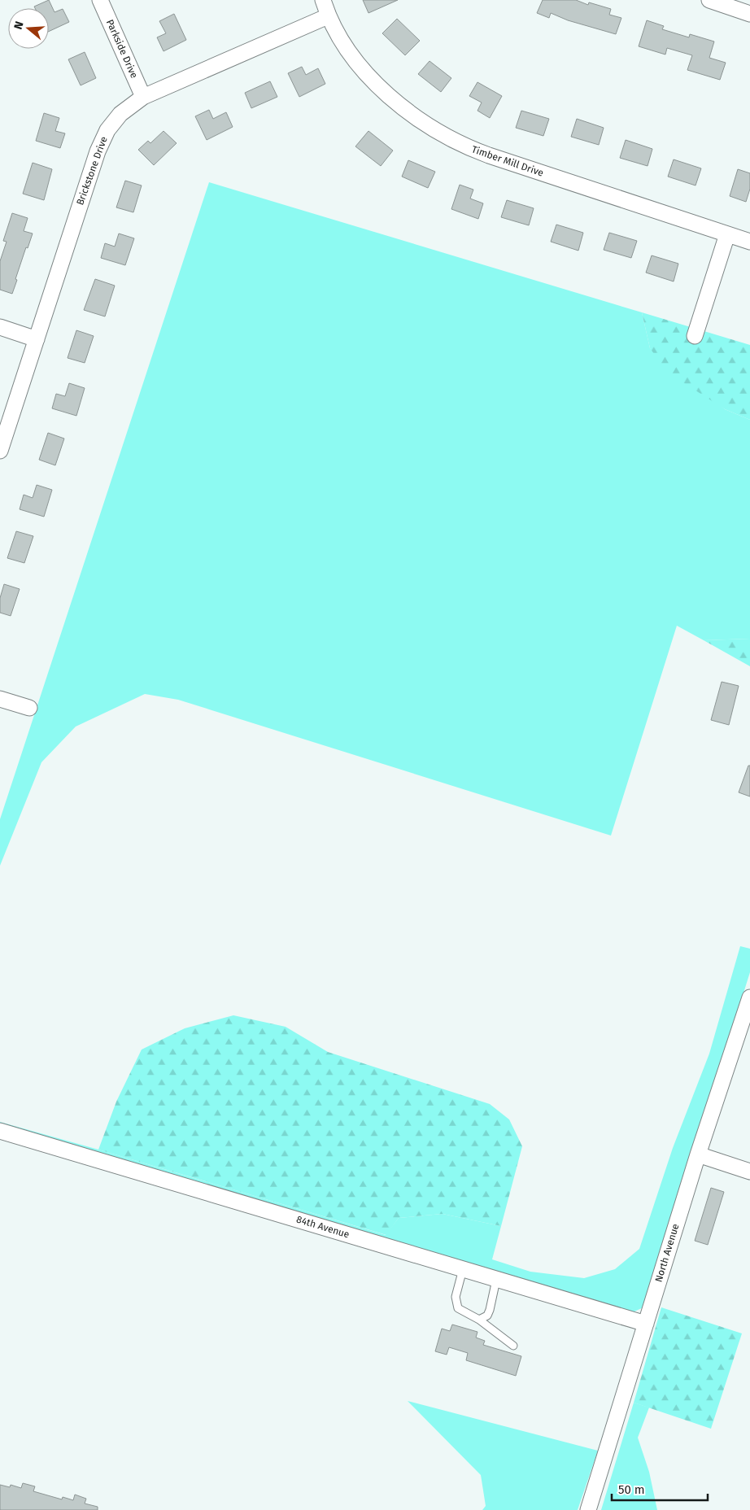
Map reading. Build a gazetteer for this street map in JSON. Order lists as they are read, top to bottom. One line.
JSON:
{"streets":{"street":["Parkside Drive","Timber Mill Drive","Brickstone Drive","84th Avenue","North Avenue"]},"crossings":[["Parkside Drive","Brickstone Drive"],["Timber Mill Drive","Brickstone Drive"],["84th Avenue","North Avenue"]],"scale_bar":"50 m","north":"left"}
